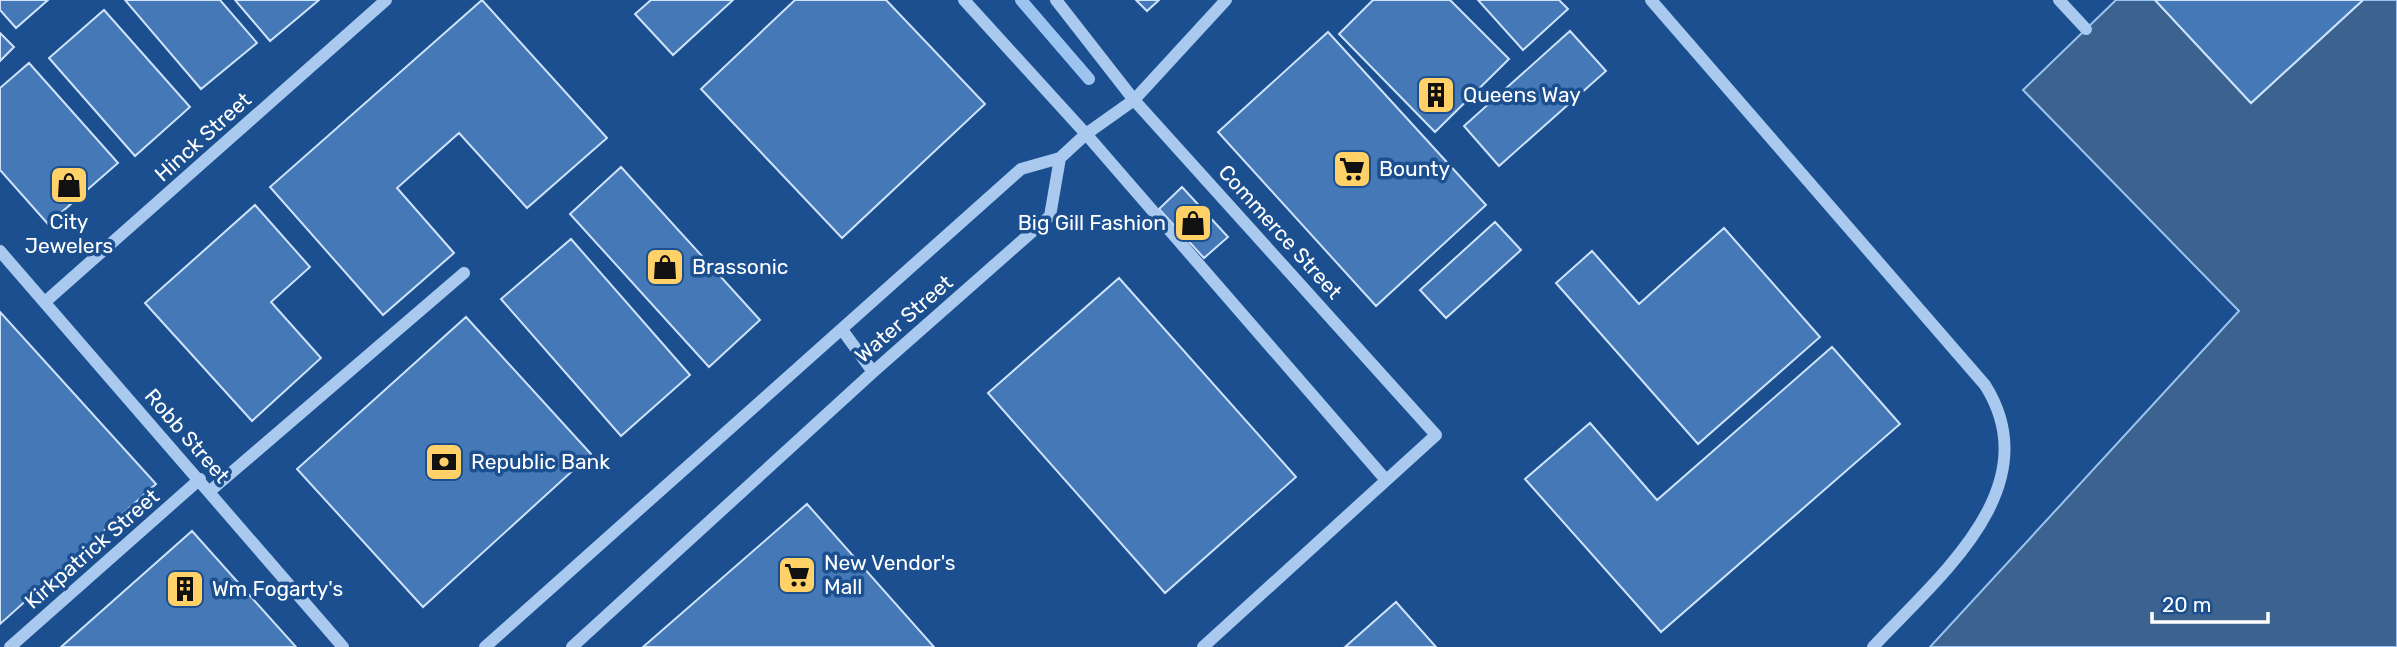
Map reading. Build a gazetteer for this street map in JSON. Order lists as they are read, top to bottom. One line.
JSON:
{"streets":{"street":["Hinck Street","Commerce Street","Water Street","Robb Street","Kirkpatrick Street"]},"crossings":[["Hinck Street","Robb Street"],["Robb Street","Kirkpatrick Street"]],"places":{"building":["Queens Way","Wm Fogarty's"],"supermarket":["Bounty","New Vendor's Mall"],"shop":["City Jewelers","Big Gill Fashion","Brassonic"],"bank":["Republic Bank"]},"scale_bar":"20 m"}
